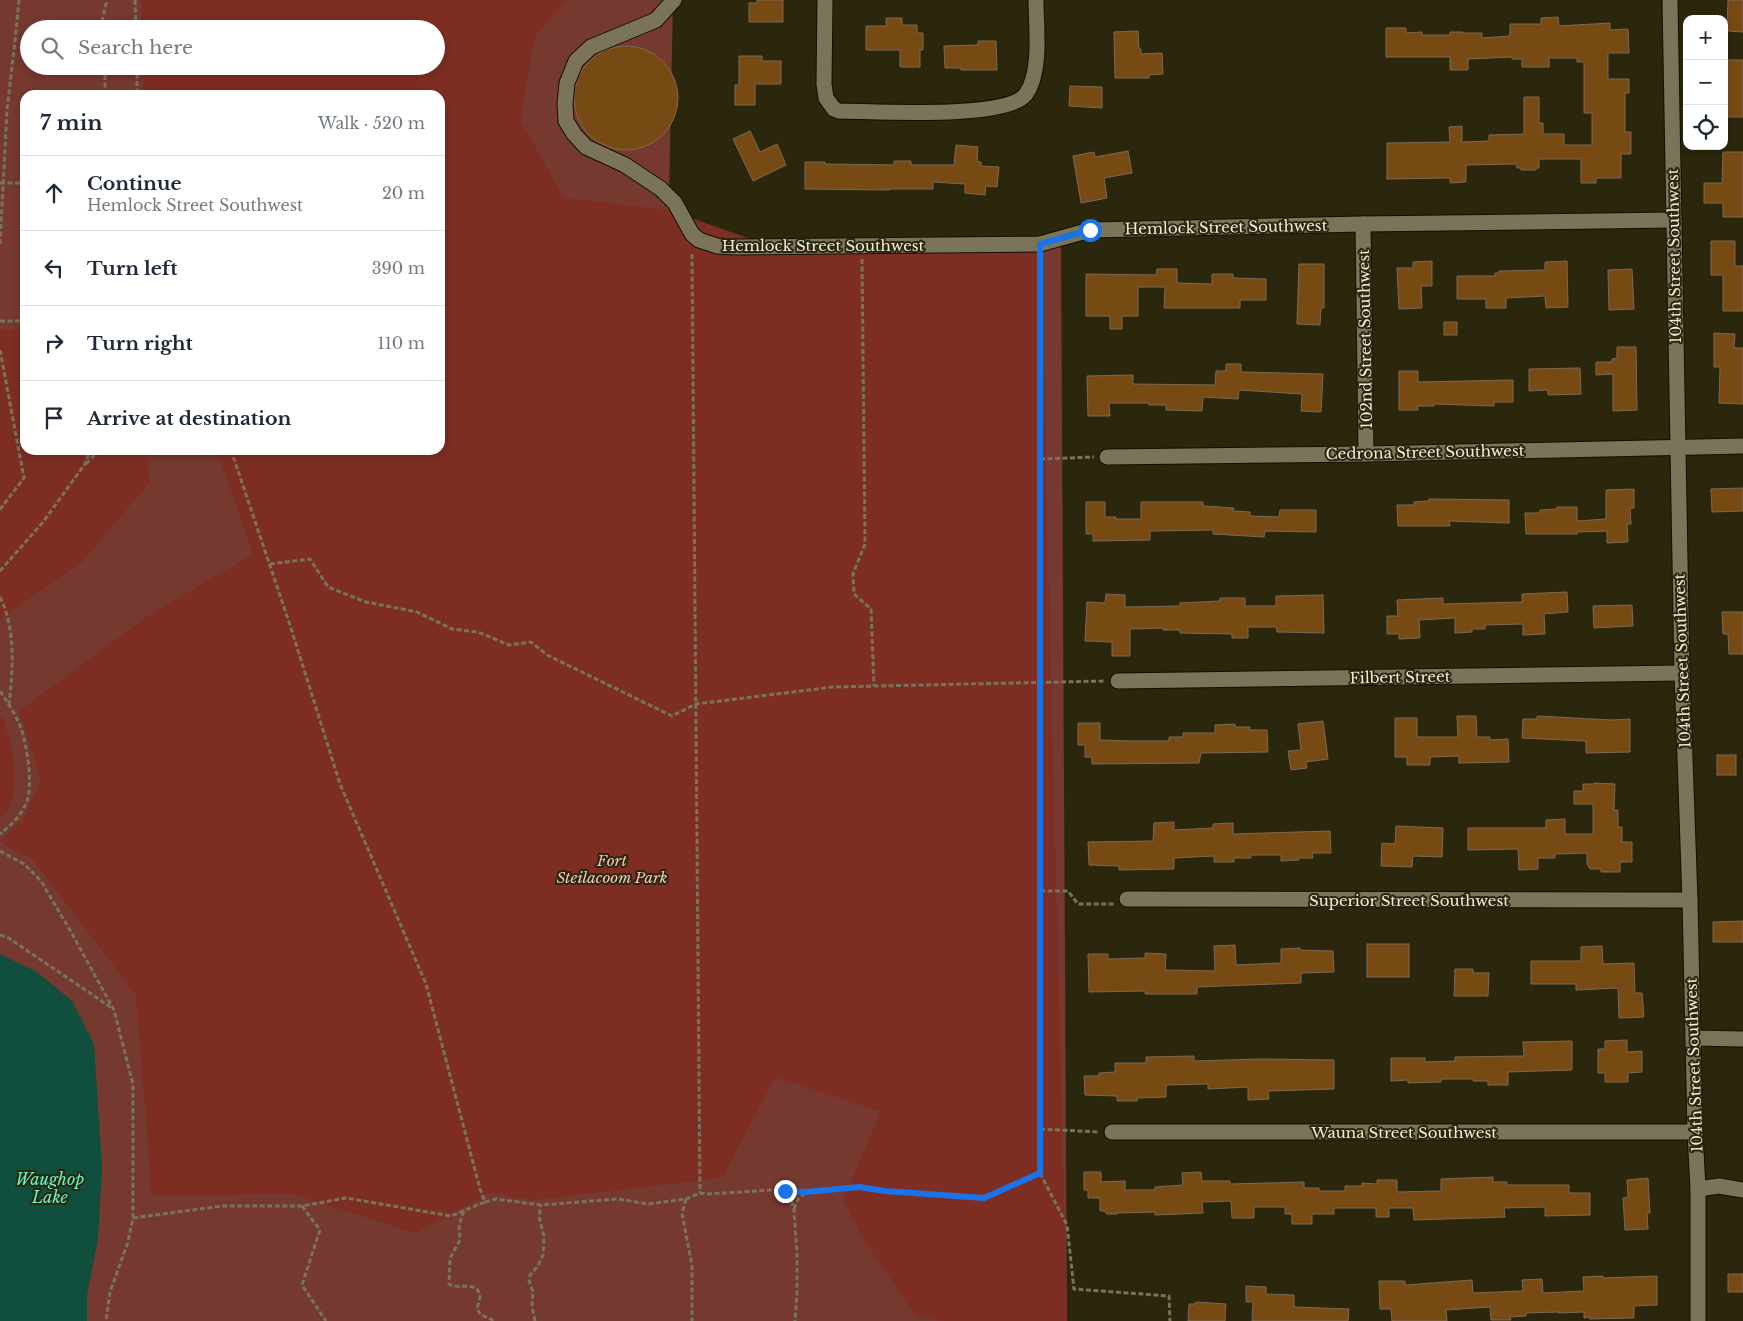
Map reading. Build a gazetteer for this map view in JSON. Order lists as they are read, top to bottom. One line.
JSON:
{"streets":{"street":["Hemlock Street Southwest","104th Street Southwest","102nd Street Southwest","Cedrona Street Southwest","Filbert Street","Superior Street Southwest","Wauna Street Southwest"]},"crossings":[["Hemlock Street Southwest","104th Street Southwest"],["Hemlock Street Southwest","102nd Street Southwest"],["104th Street Southwest","Cedrona Street Southwest"],["104th Street Southwest","Filbert Street"],["104th Street Southwest","Superior Street Southwest"],["104th Street Southwest","Wauna Street Southwest"],["102nd Street Southwest","Cedrona Street Southwest"]],"water":["Waughop Lake"],"parks":["Fort Steilacoom Park"],"page":{"map_buttons":["+","−"],"search":"Search here","heading":["7 min","Walk · 520 m"],"list":[["Continue","Hemlock Street Southwest","20 m"],["Turn left","390 m"],["Turn right","110 m"],"Arrive at destination"]}}
